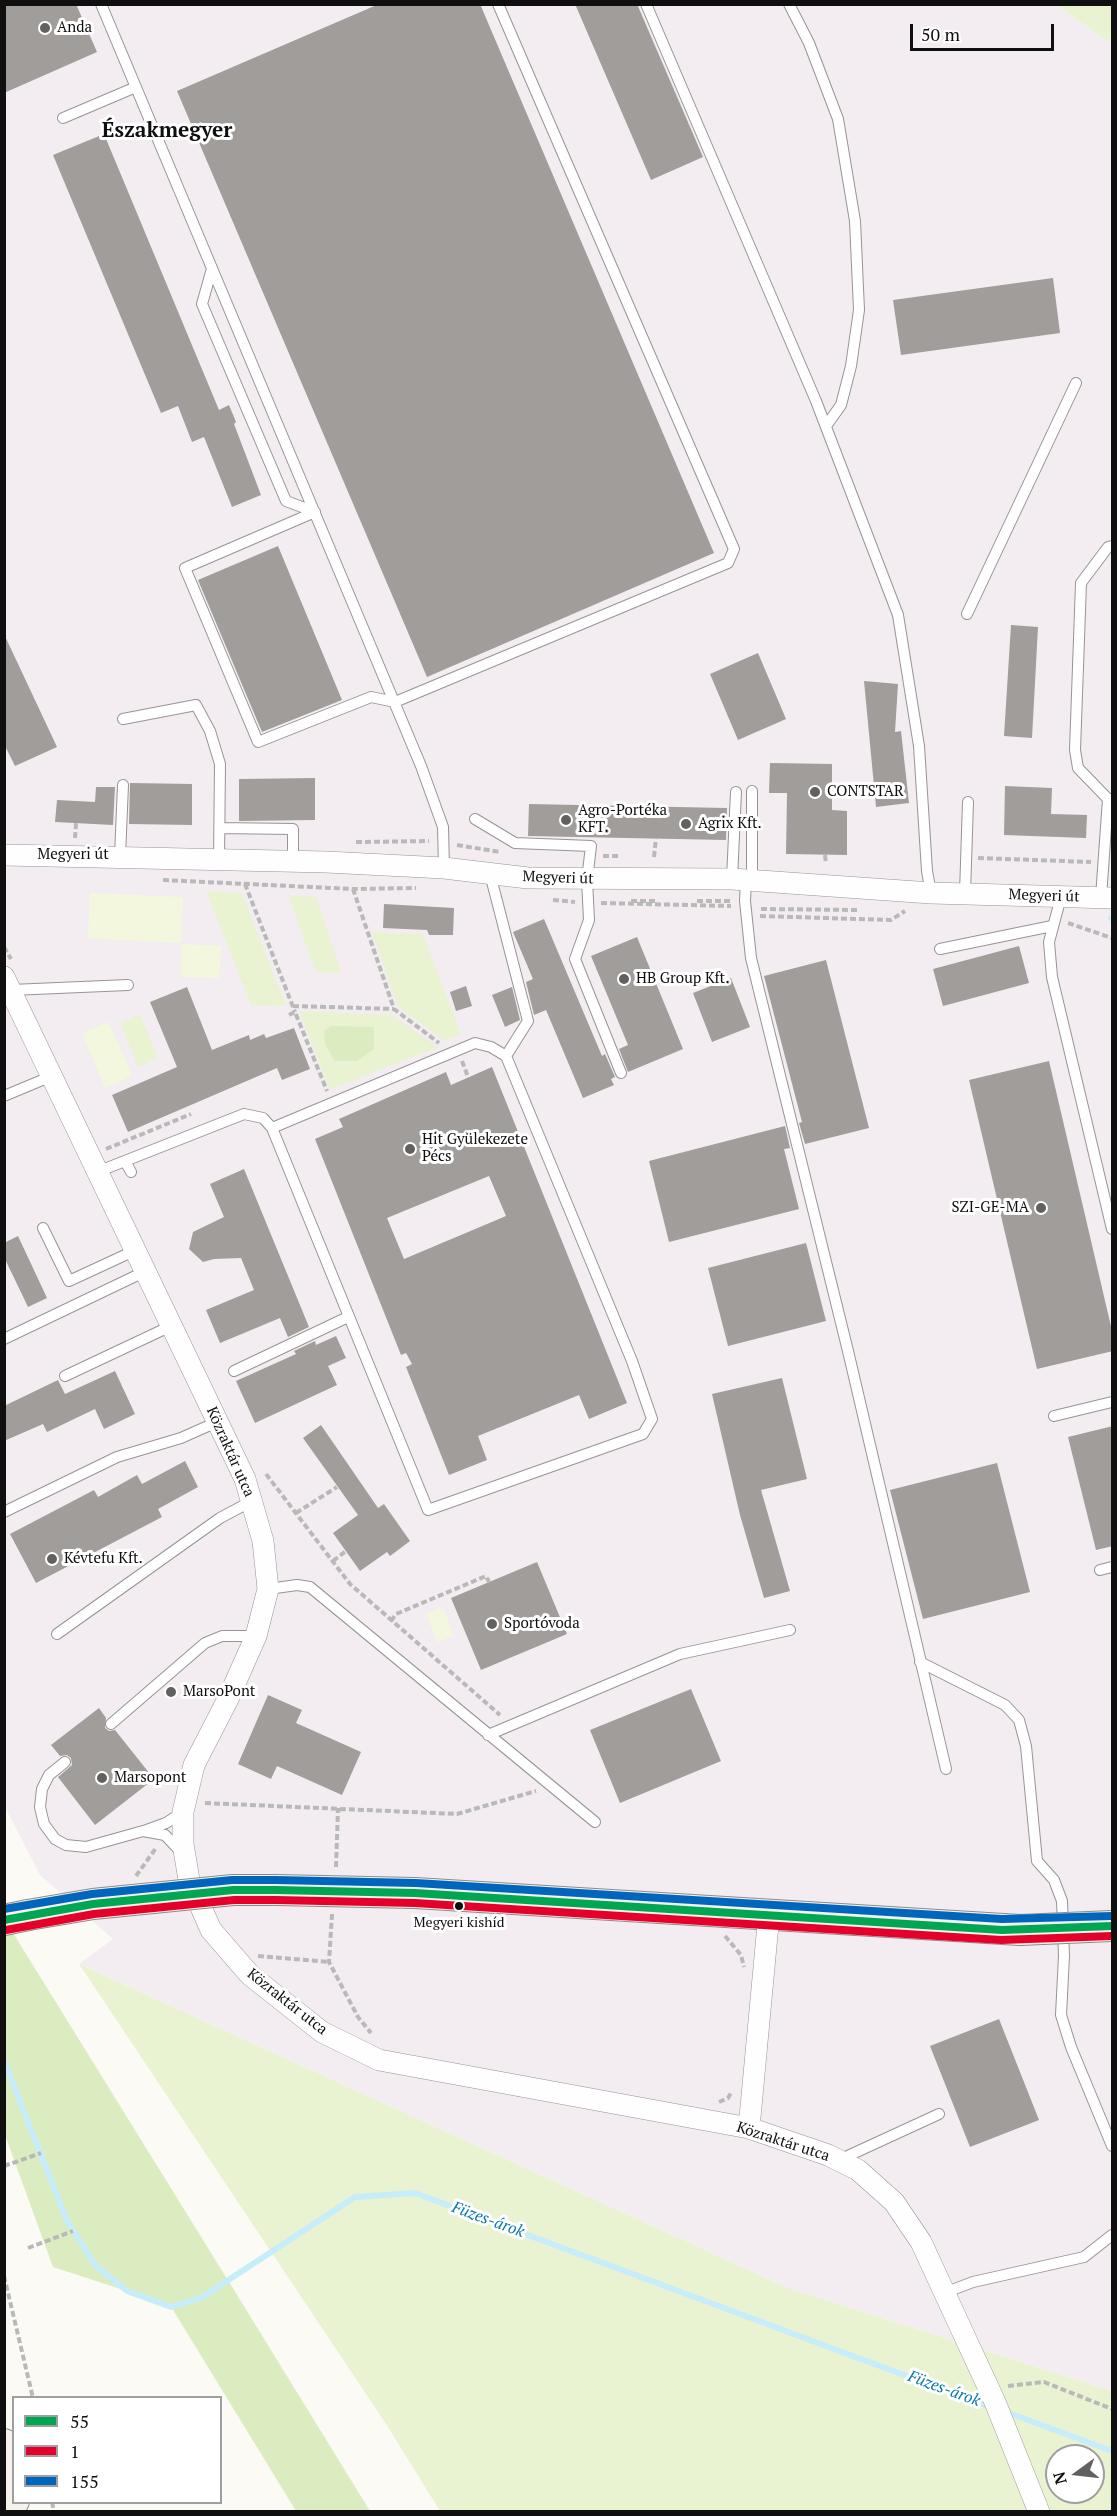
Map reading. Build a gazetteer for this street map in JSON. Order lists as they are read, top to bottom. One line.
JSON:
{"streets":{"street":["Megyeri út","Közraktár utca"]},"districts":["Északmegyer"],"water":["Füzes-árok"],"places":["Anda","CONTSTAR","Agro-Portéka KFT.","Agrix Kft.","HB Group Kft.","Hit Gyülekezete Pécs","SZI-GE-MA","Kévtefu Kft.","Sportóvoda","MarsoPont","Marsopont","Megyeri kishíd"],"lines":["transit line 155","transit line 55","transit line 1"],"legend":["55","1","155"],"scale_bar":"50 m","north":"left"}
